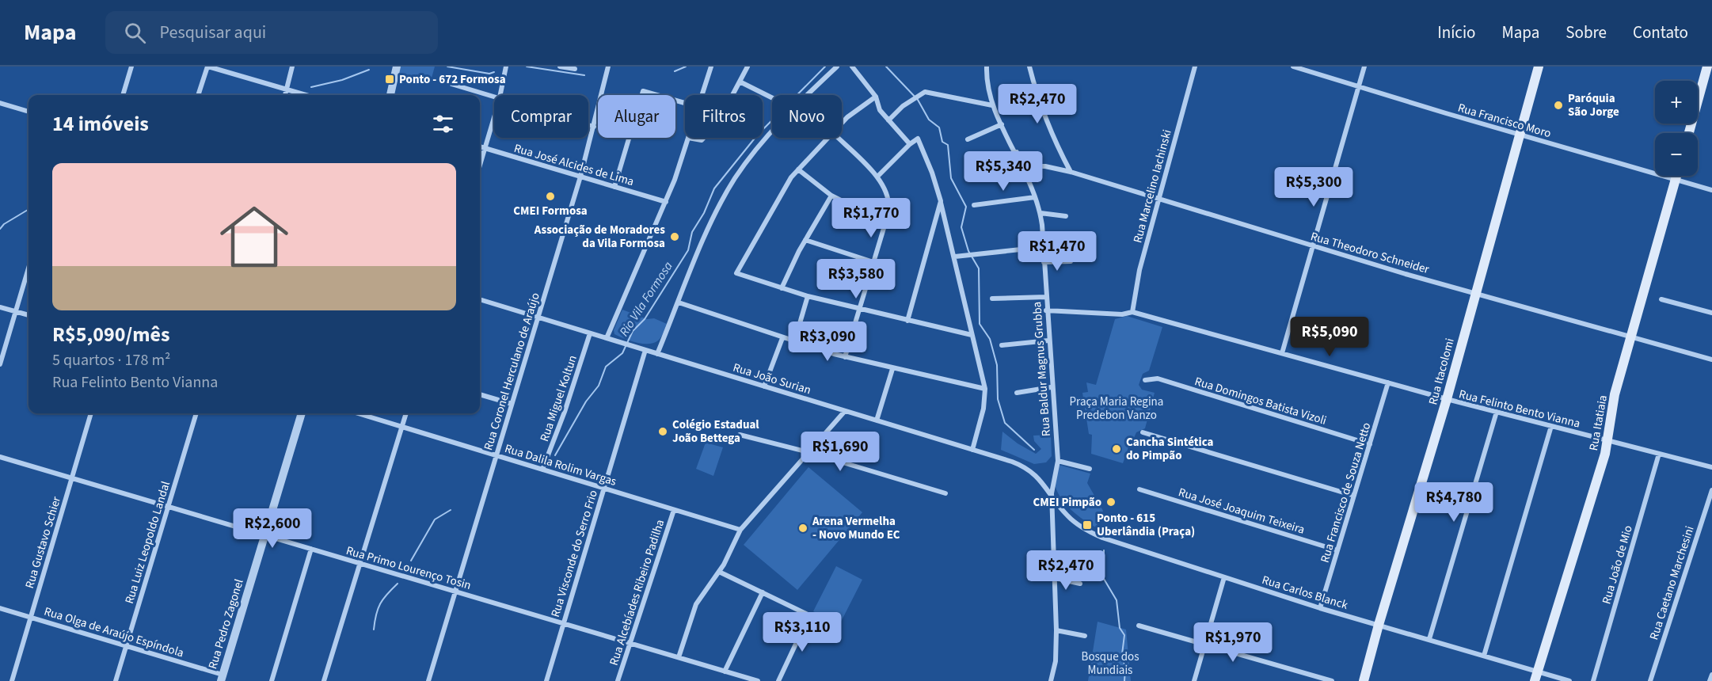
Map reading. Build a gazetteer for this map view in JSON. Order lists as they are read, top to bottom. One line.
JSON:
{"streets":{"main road":["Rua Itacolomi","Rua Itatiaia"],"street":["Rua Francisco Moro","Rua José Alcides de Lima","Rua Marcelino Iachinski","Rua Theodoro Schneider","Rua Baldur Magnus Grubba","Rua Coronel Herculano de Araújo","Rua João Surian","Rua Miguel Koltun","Rua Domingos Batista Vizoli","Rua Felinto Bento Vianna","Rua Dalila Rolim Vargas","Rua Francisco de Souza Netto","Rua José Joaquim Teixeira","Rua Gustavo Schier","Rua Luiz Leopoldo Landal","Rua Visconde do Serro Frio","Rua João de Mio","Rua Primo Lourenço Tosin","Rua Caetano Marchesini","Rua Alcebíades Ribeiro Padilha","Rua Carlos Blanck","Rua Pedro Zagonel","Rua Olga de Araújo Espíndola"]},"crossings":[["Rua Francisco Moro","Rua Itacolomi"],["Rua Francisco Moro","Rua Itatiaia"],["Rua José Alcides de Lima","Rua Coronel Herculano de Araújo"],["Rua Marcelino Iachinski","Rua Theodoro Schneider"],["Rua Marcelino Iachinski","Rua Felinto Bento Vianna"],["Rua Theodoro Schneider","Rua Baldur Magnus Grubba"],["Rua Theodoro Schneider","Rua Itacolomi"],["Rua Theodoro Schneider","Rua Itatiaia"],["Rua Baldur Magnus Grubba","Rua João Surian"],["Rua Baldur Magnus Grubba","Rua Felinto Bento Vianna"],["Rua Baldur Magnus Grubba","Rua Carlos Blanck"],["Rua Coronel Herculano de Araújo","Rua João Surian"],["Rua Coronel Herculano de Araújo","Rua Dalila Rolim Vargas"],["Rua Coronel Herculano de Araújo","Rua Primo Lourenço Tosin"],["Rua Itacolomi","Rua Felinto Bento Vianna"],["Rua Itacolomi","Rua Carlos Blanck"],["Rua João Surian","Rua Miguel Koltun"],["Rua João Surian","Rua Visconde do Serro Frio"],["Rua João Surian","Rua Carlos Blanck"],["Rua Miguel Koltun","Rua Dalila Rolim Vargas"],["Rua Domingos Batista Vizoli","Rua Francisco de Souza Netto"],["Rua Felinto Bento Vianna","Rua Itatiaia"],["Rua Felinto Bento Vianna","Rua Francisco de Souza Netto"],["Rua Felinto Bento Vianna","Rua João de Mio"],["Rua Itatiaia","Rua Carlos Blanck"],["Rua Dalila Rolim Vargas","Rua Visconde do Serro Frio"],["Rua Dalila Rolim Vargas","Rua Alcebíades Ribeiro Padilha"],["Rua Francisco de Souza Netto","Rua José Joaquim Teixeira"],["Rua Francisco de Souza Netto","Rua Carlos Blanck"],["Rua Gustavo Schier","Rua Primo Lourenço Tosin"],["Rua Gustavo Schier","Rua Olga de Araújo Espíndola"],["Rua Luiz Leopoldo Landal","Rua Primo Lourenço Tosin"],["Rua Luiz Leopoldo Landal","Rua Olga de Araújo Espíndola"],["Rua Visconde do Serro Frio","Rua Primo Lourenço Tosin"],["Rua Primo Lourenço Tosin","Rua Alcebíades Ribeiro Padilha"],["Rua Primo Lourenço Tosin","Rua Pedro Zagonel"],["Rua Pedro Zagonel","Rua Olga de Araújo Espíndola"]],"water":["Rio Vila Formosa"],"parks":["Praça Maria Regina Predebon Vanzo","Bosque dos Mundiais"],"places":{"transit":["Ponto - 672 Formosa","Ponto - 615 Uberlândia (Praça)"],"other":["Paróquia São Jorge","CMEI Formosa","Associação de Moradores da Vila Formosa","Colégio Estadual João Bettega","Cancha Sintética do Pimpão","CMEI Pimpão","Arena Vermelha - Novo Mundo EC"]},"page":{"header":"Mapa","search":"Pesquisar aqui","nav":["Início","Mapa","Sobre","Contato"],"map_buttons":["+","−"],"price":["R$2,470","R$5,340","R$5,300","R$1,770","R$1,470","R$3,580","R$5,090","R$3,090","R$1,690","R$4,780","R$2,600","R$2,470","R$3,110","R$1,970"],"chip":["Comprar","Alugar","Filtros","Novo"],"heading":"14 imóveis","list":[{"name":"R$5,090/mês","note":"5 quartos · 178 m² · Rua Felinto Bento Vianna"}]}}
